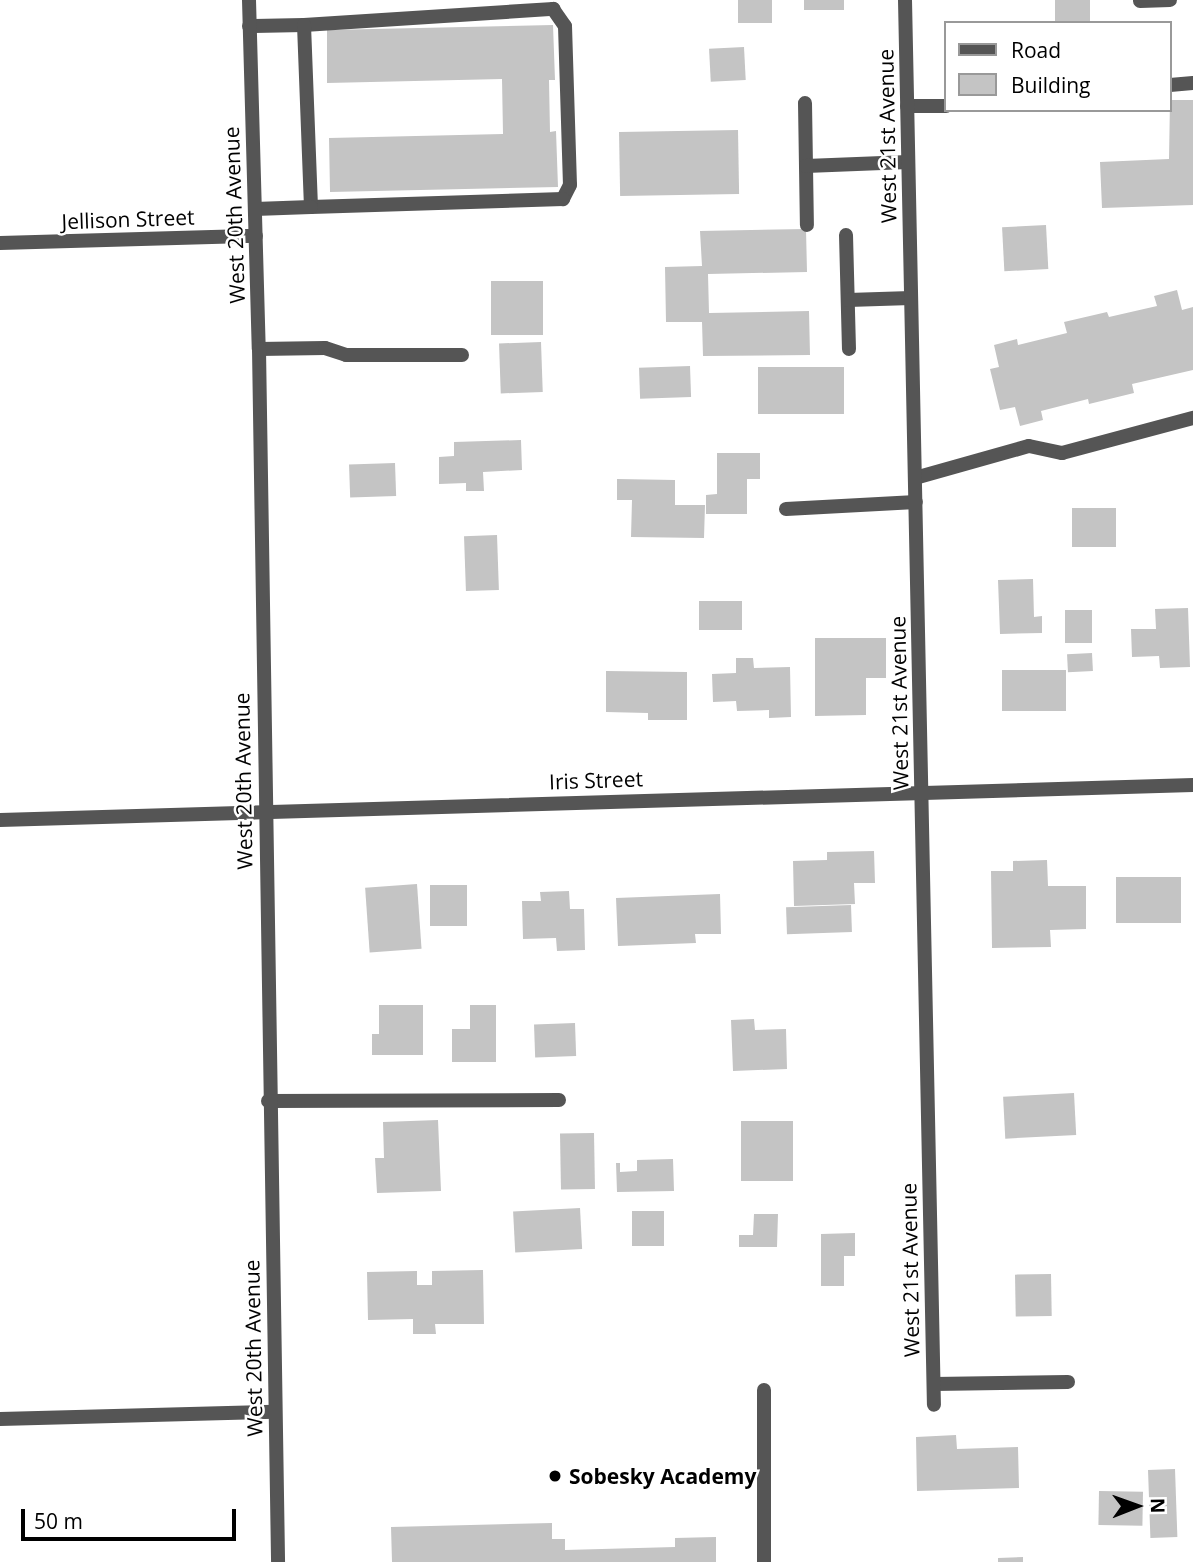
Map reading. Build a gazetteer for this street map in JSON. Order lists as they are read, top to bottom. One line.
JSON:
{"streets":{"street":["West 21st Avenue","West 20th Avenue","Jellison Street","Iris Street"]},"crossings":[["West 21st Avenue","Iris Street"],["West 20th Avenue","Jellison Street"],["West 20th Avenue","Iris Street"]],"places":["Sobesky Academy"],"legend":["Road","Building"],"scale_bar":"50 m","north":"right"}
